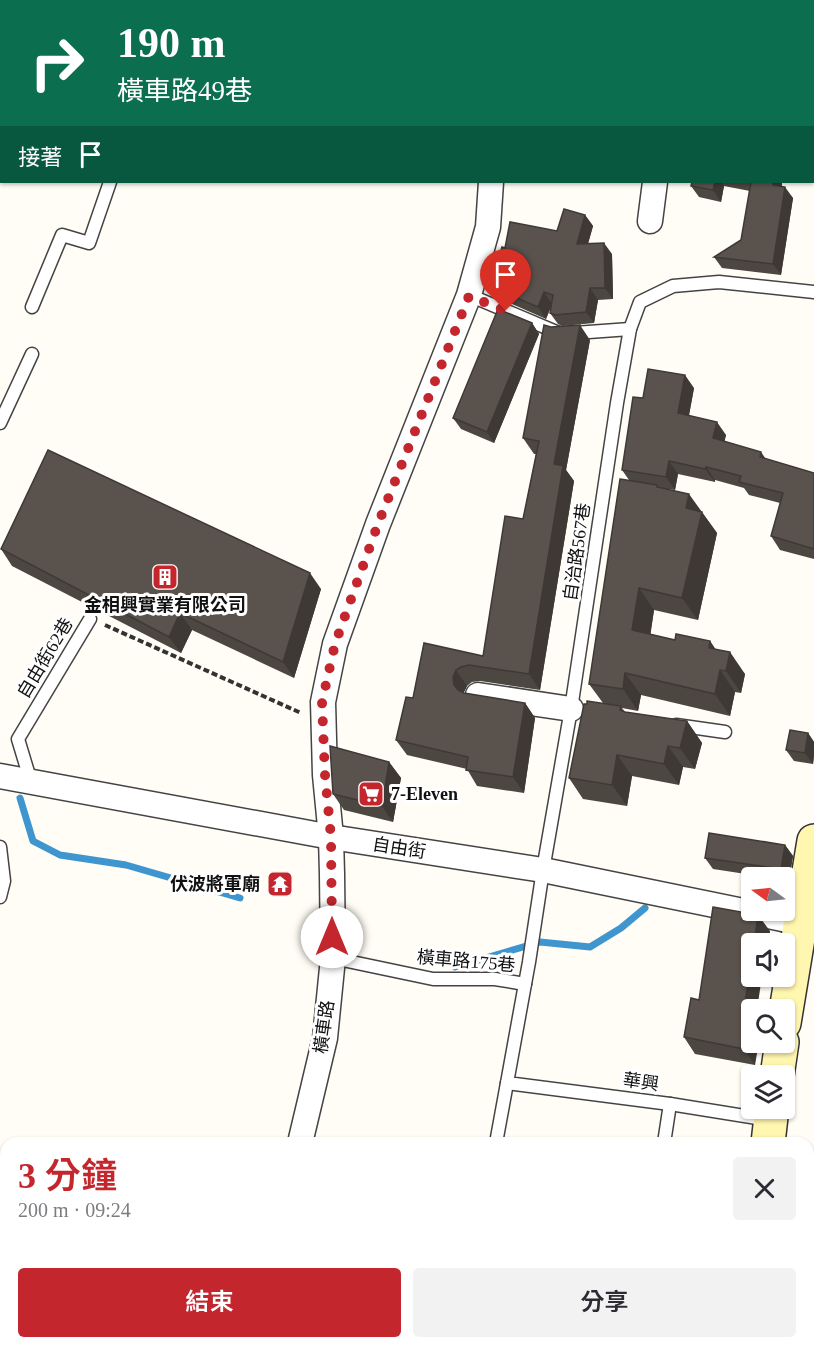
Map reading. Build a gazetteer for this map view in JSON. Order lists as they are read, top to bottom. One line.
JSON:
{"streets":{"street":["自由街","橫車路"],"lane":["自治路567巷","自由街62巷","橫車路175巷","華興"]},"crossings":[["自治路567巷","自由街"],["自治路567巷","橫車路175巷"],["自由街62巷","自由街"],["自由街","橫車路"],["橫車路175巷","橫車路"]],"places":{"building":["金相興實業有限公司"],"supermarket":["7-Eleven"],"temple":["伏波將軍廟"]},"north":"left","page":{"turn":["190 m","橫車路49巷"],"then":"接著","heading":["3 分鐘","200 m · 09:24"],"buttons":["結束","分享"]}}
